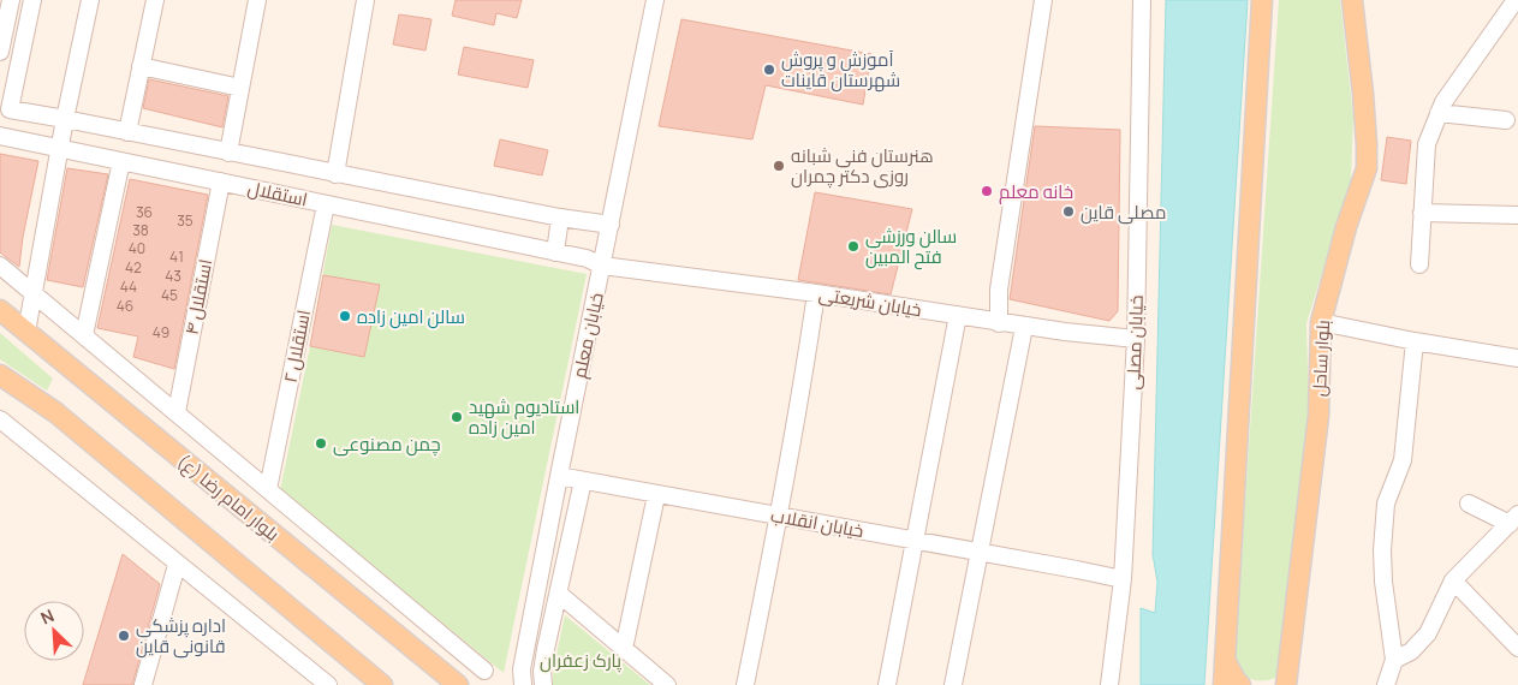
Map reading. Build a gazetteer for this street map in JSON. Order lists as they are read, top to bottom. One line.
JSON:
{"streets":{"main road":["بلوار ساحل","بلوار امام رضا (ع)"],"street":["استقلال","استقلال ۴","خیابان شریعتی","خیابان معلم","خیابان مصلی","استقلال ۲","خیابان انقلاب"]},"crossings":[["استقلال","استقلال ۴"],["استقلال","خیابان شریعتی"],["استقلال","خیابان معلم"],["استقلال","استقلال ۲"],["خیابان شریعتی","خیابان معلم"],["خیابان شریعتی","خیابان مصلی"],["خیابان معلم","خیابان انقلاب"],["خیابان مصلی","خیابان انقلاب"]],"parks":["پارک زعفران"],"places":["آموزش و پروش شهرستان قاینات","هنرستان فنی شبانه روزی دکتر چمران","خانه معلم","مصلی قاین","سالن ورزشی فتح المبین","سالن امین زاده","استادیوم شهید امین زاده","چمن مصنوعی","اداره پزشکی قانونی قاین"],"house_numbers":["36","35","38","40","41","42","43","44","45","46","49"],"north":"top left"}
